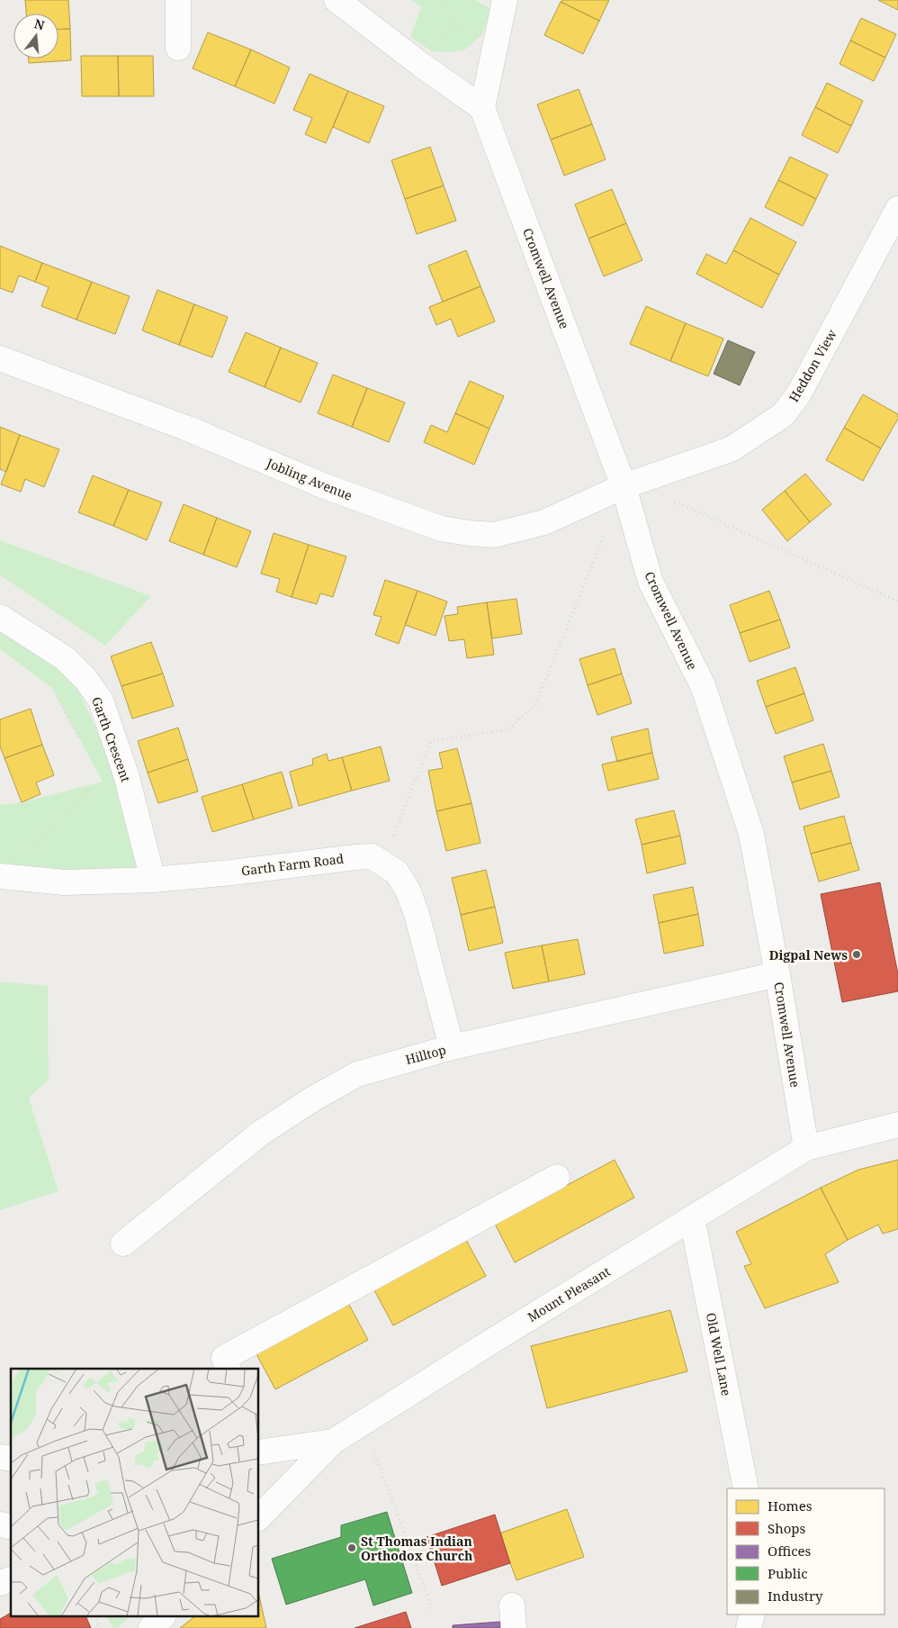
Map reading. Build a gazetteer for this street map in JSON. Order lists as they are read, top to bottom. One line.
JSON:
{"streets":{"street":["Cromwell Avenue","Heddon View","Jobling Avenue","Garth Crescent","Garth Farm Road","Hilltop","Mount Pleasant","Old Well Lane"]},"crossings":[["Cromwell Avenue","Heddon View"],["Cromwell Avenue","Jobling Avenue"],["Cromwell Avenue","Hilltop"],["Cromwell Avenue","Mount Pleasant"],["Heddon View","Jobling Avenue"],["Garth Crescent","Garth Farm Road"],["Garth Farm Road","Hilltop"],["Mount Pleasant","Old Well Lane"]],"places":["Digpal News","St Thomas Indian Orthodox Church"],"legend":["Homes","Shops","Offices","Public","Industry"],"north":"top"}
